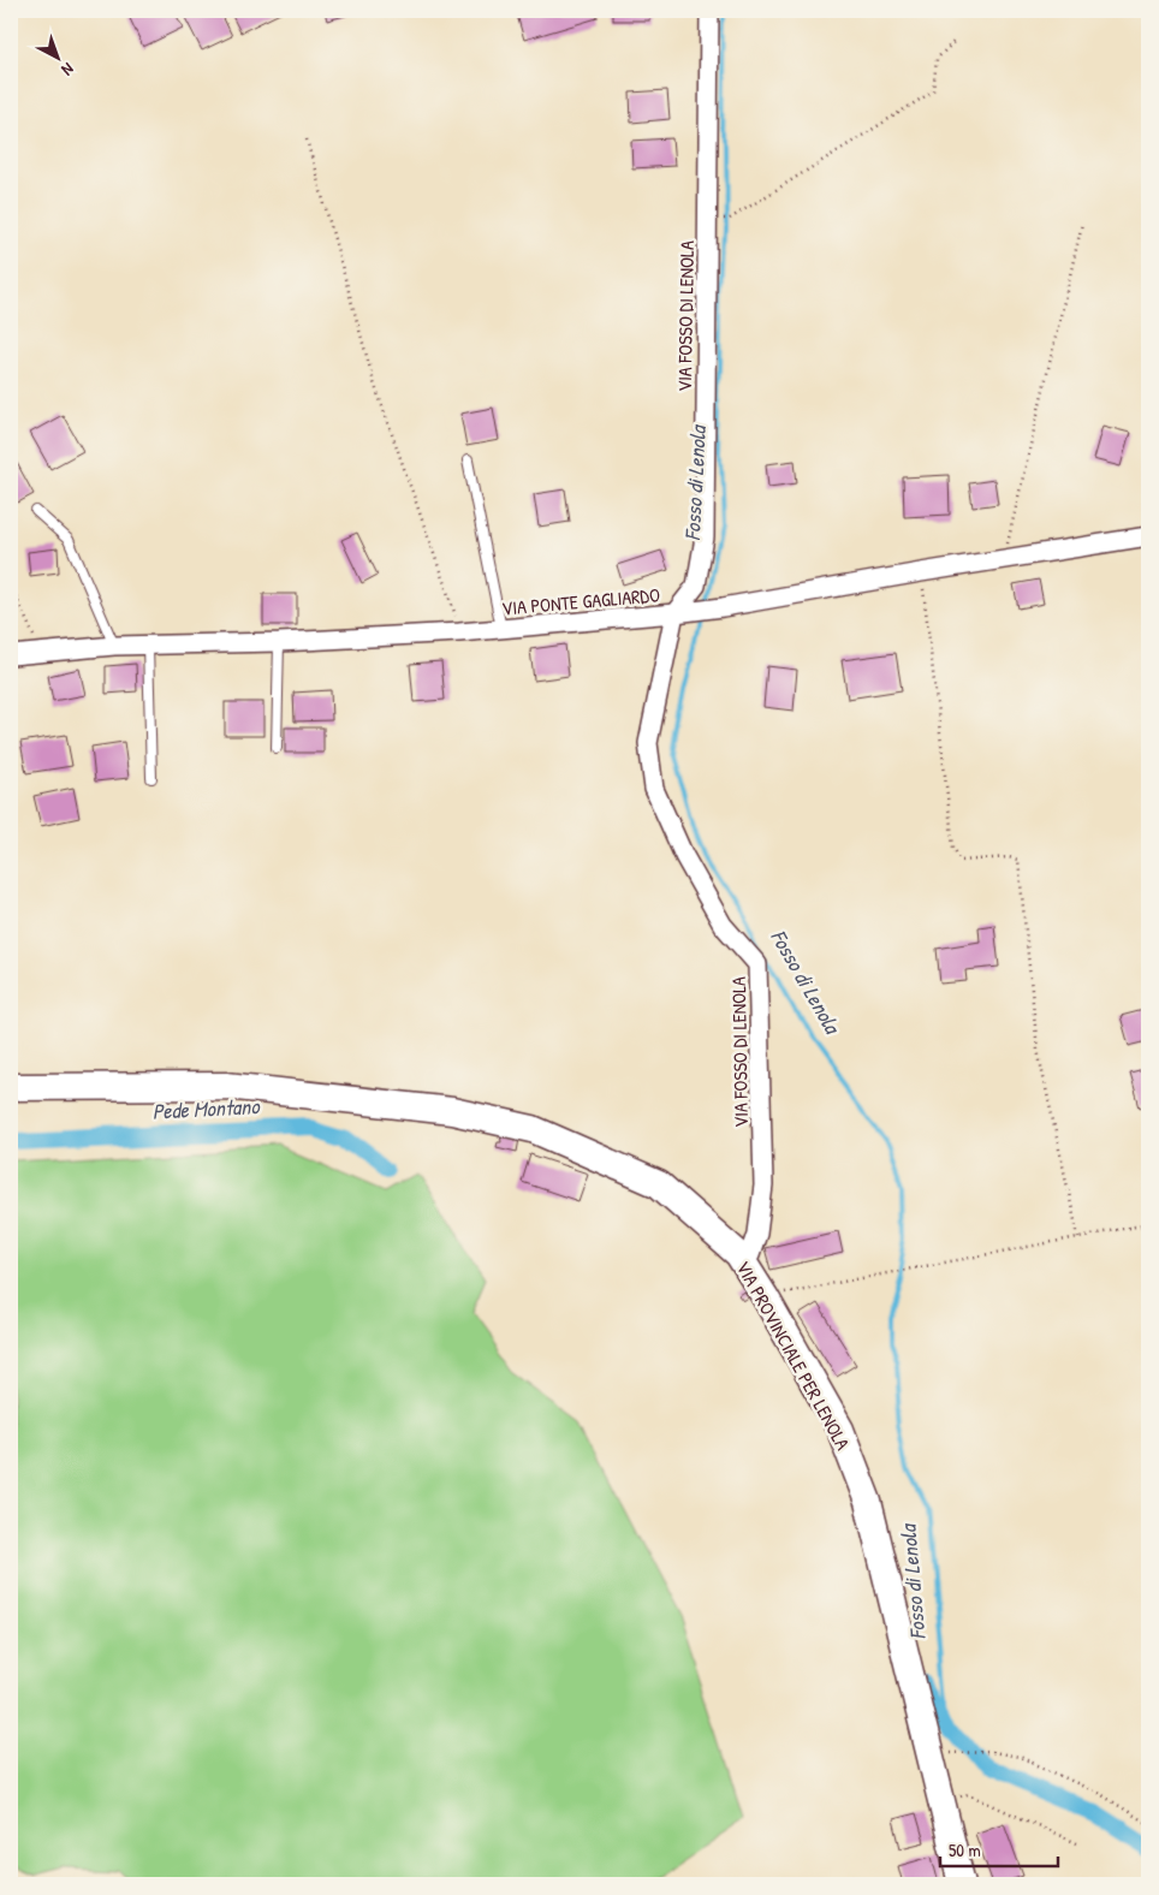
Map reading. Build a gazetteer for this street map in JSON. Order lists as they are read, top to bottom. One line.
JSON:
{"streets":{"main road":["VIA PROVINCIALE PER LENOLA"],"street":["VIA FOSSO DI LENOLA","VIA PONTE GAGLIARDO"]},"crossings":[["VIA FOSSO DI LENOLA","VIA PONTE GAGLIARDO"],["VIA FOSSO DI LENOLA","VIA PROVINCIALE PER LENOLA"]],"water":["Fosso di Lenola","Pede Montano"],"scale_bar":"50 m","north":"bottom right"}
